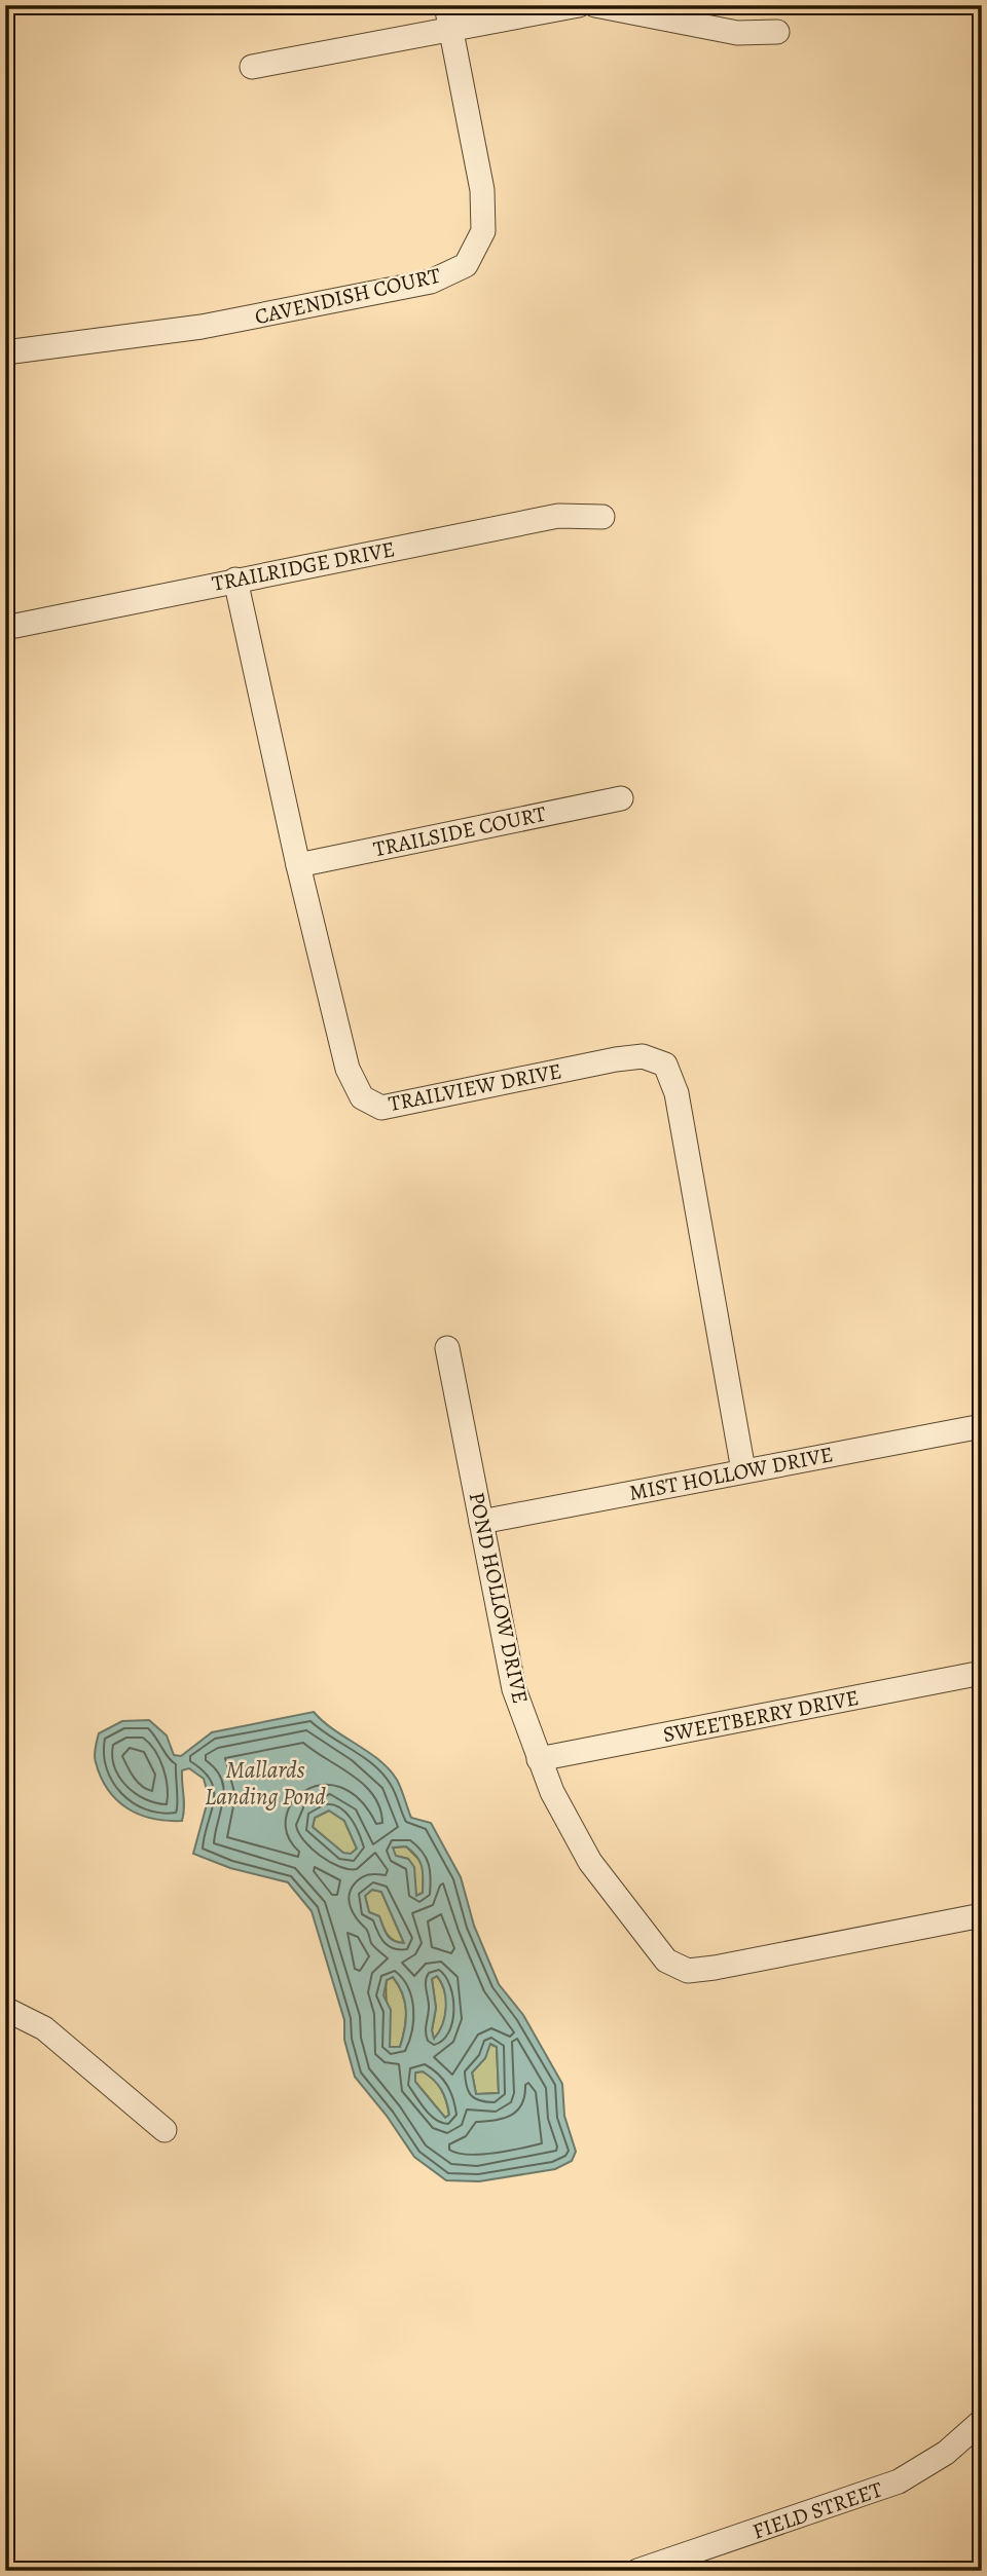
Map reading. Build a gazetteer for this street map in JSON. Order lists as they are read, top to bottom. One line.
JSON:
{"streets":{"street":["CAVENDISH COURT","TRAILRIDGE DRIVE","TRAILSIDE COURT","TRAILVIEW DRIVE","MIST HOLLOW DRIVE","POND HOLLOW DRIVE","SWEETBERRY DRIVE","FIELD STREET"]},"crossings":[["TRAILRIDGE DRIVE","TRAILVIEW DRIVE"],["TRAILSIDE COURT","TRAILVIEW DRIVE"],["TRAILVIEW DRIVE","MIST HOLLOW DRIVE"],["MIST HOLLOW DRIVE","POND HOLLOW DRIVE"],["POND HOLLOW DRIVE","SWEETBERRY DRIVE"]],"water":["Mallards Landing Pond"]}
